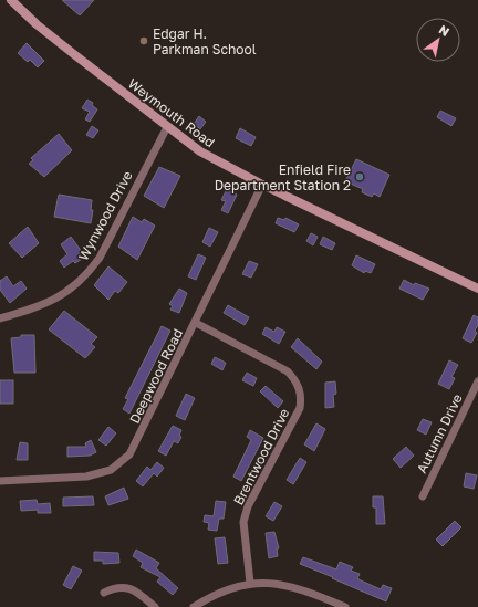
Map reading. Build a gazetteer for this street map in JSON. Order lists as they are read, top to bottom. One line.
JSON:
{"streets":{"street":["Weymouth Road","Wynwood Drive","Deepwood Road","Autumn Drive","Brentwood Drive"]},"crossings":[["Weymouth Road","Wynwood Drive"],["Weymouth Road","Deepwood Road"],["Deepwood Road","Brentwood Drive"]],"places":["Edgar H. Parkman School","Enfield Fire Department Station 2"],"north":"top right"}
